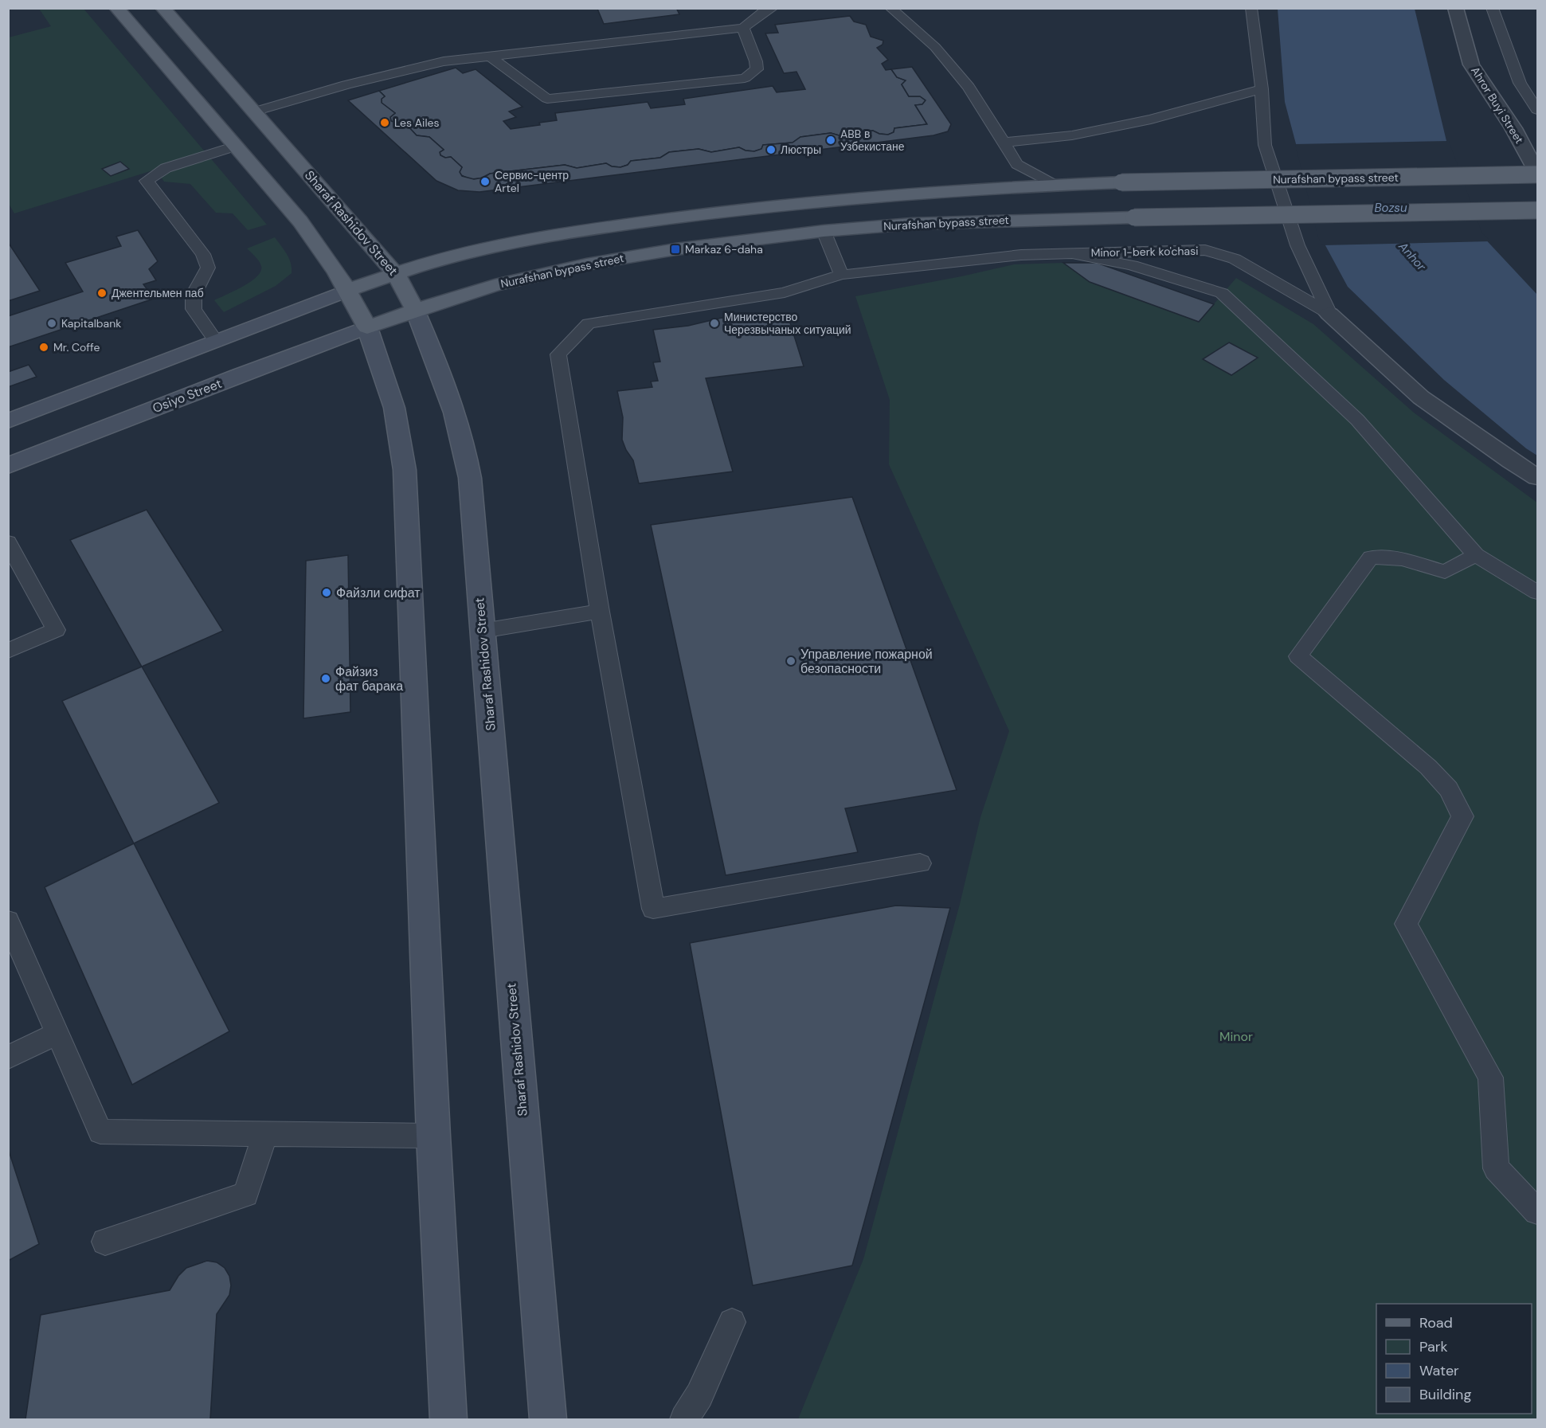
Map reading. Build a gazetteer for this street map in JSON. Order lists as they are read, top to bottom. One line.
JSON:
{"streets":{"main road":["Nurafshan bypass street","Sharaf Rashidov Street","Osiyo Street"],"street":["Ahror Buyi Street","Minor 1-berk ko'chasi"]},"crossings":[["Ahror Buyi Street","Nurafshan bypass street"],["Nurafshan bypass street","Sharaf Rashidov Street"],["Nurafshan bypass street","Osiyo Street"]],"water":["Bozsu","Anhor"],"parks":["Minor"],"places":{"other":["Les Ailes","ABB в Узбекистане","Люстры","Сервис-центр Artel","Джентельмен паб","Kapitalbank","Министерство Черезвычаных ситуаций","Mr. Coffe","Файзли сифат","Управление пожарной безопасности","Файзиз фат барака"],"transit":["Markaz 6-daha"]},"legend":["Road","Park","Water","Building"]}
